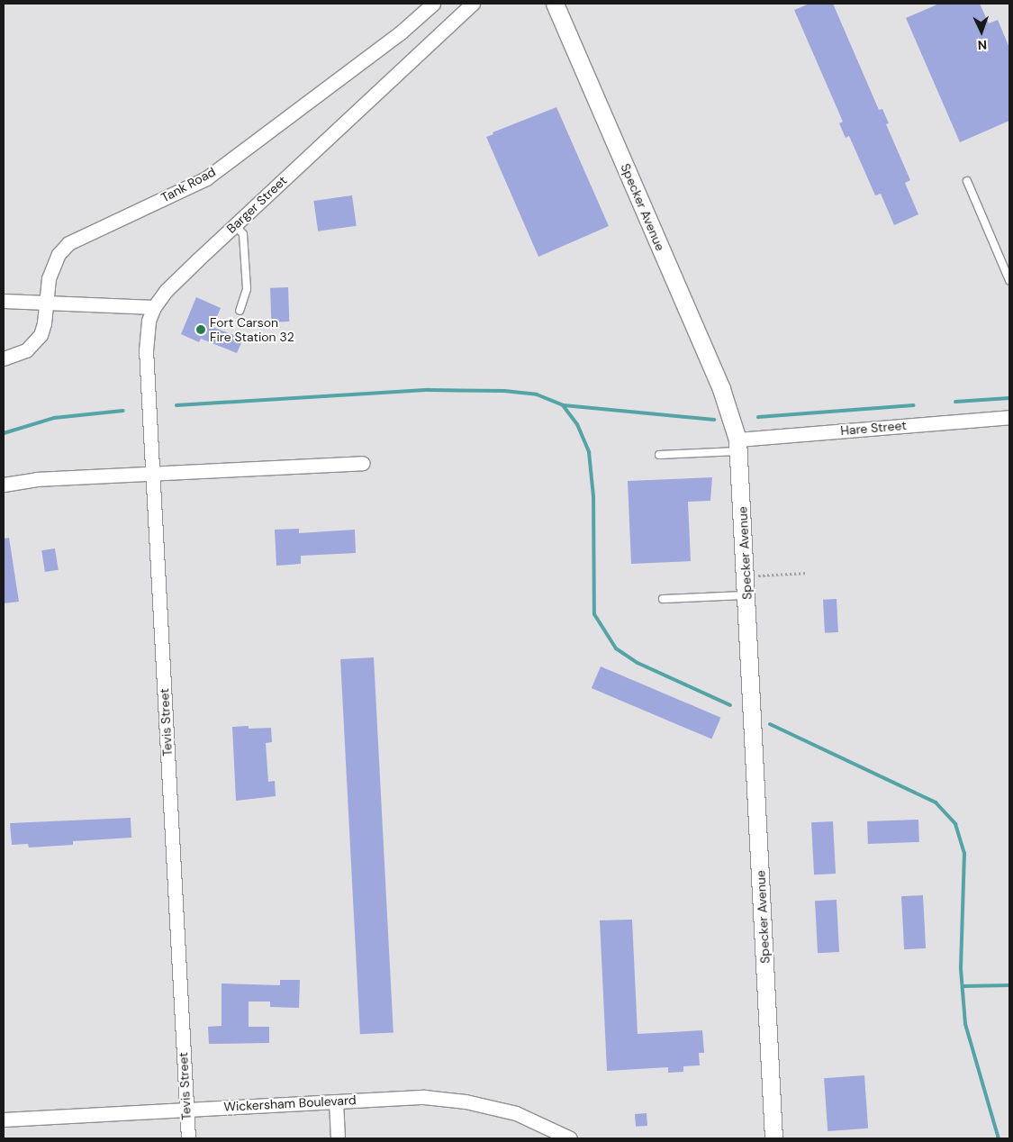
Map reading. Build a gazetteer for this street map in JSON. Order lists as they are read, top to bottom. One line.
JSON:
{"streets":{"street":["Tank Road","Barger Street","Specker Avenue","Hare Street","Tevis Street","Wickersham Boulevard"]},"crossings":[["Barger Street","Tevis Street"],["Specker Avenue","Hare Street"],["Tevis Street","Wickersham Boulevard"]],"places":["Fort Carson Fire Station 32"],"north":"bottom"}
